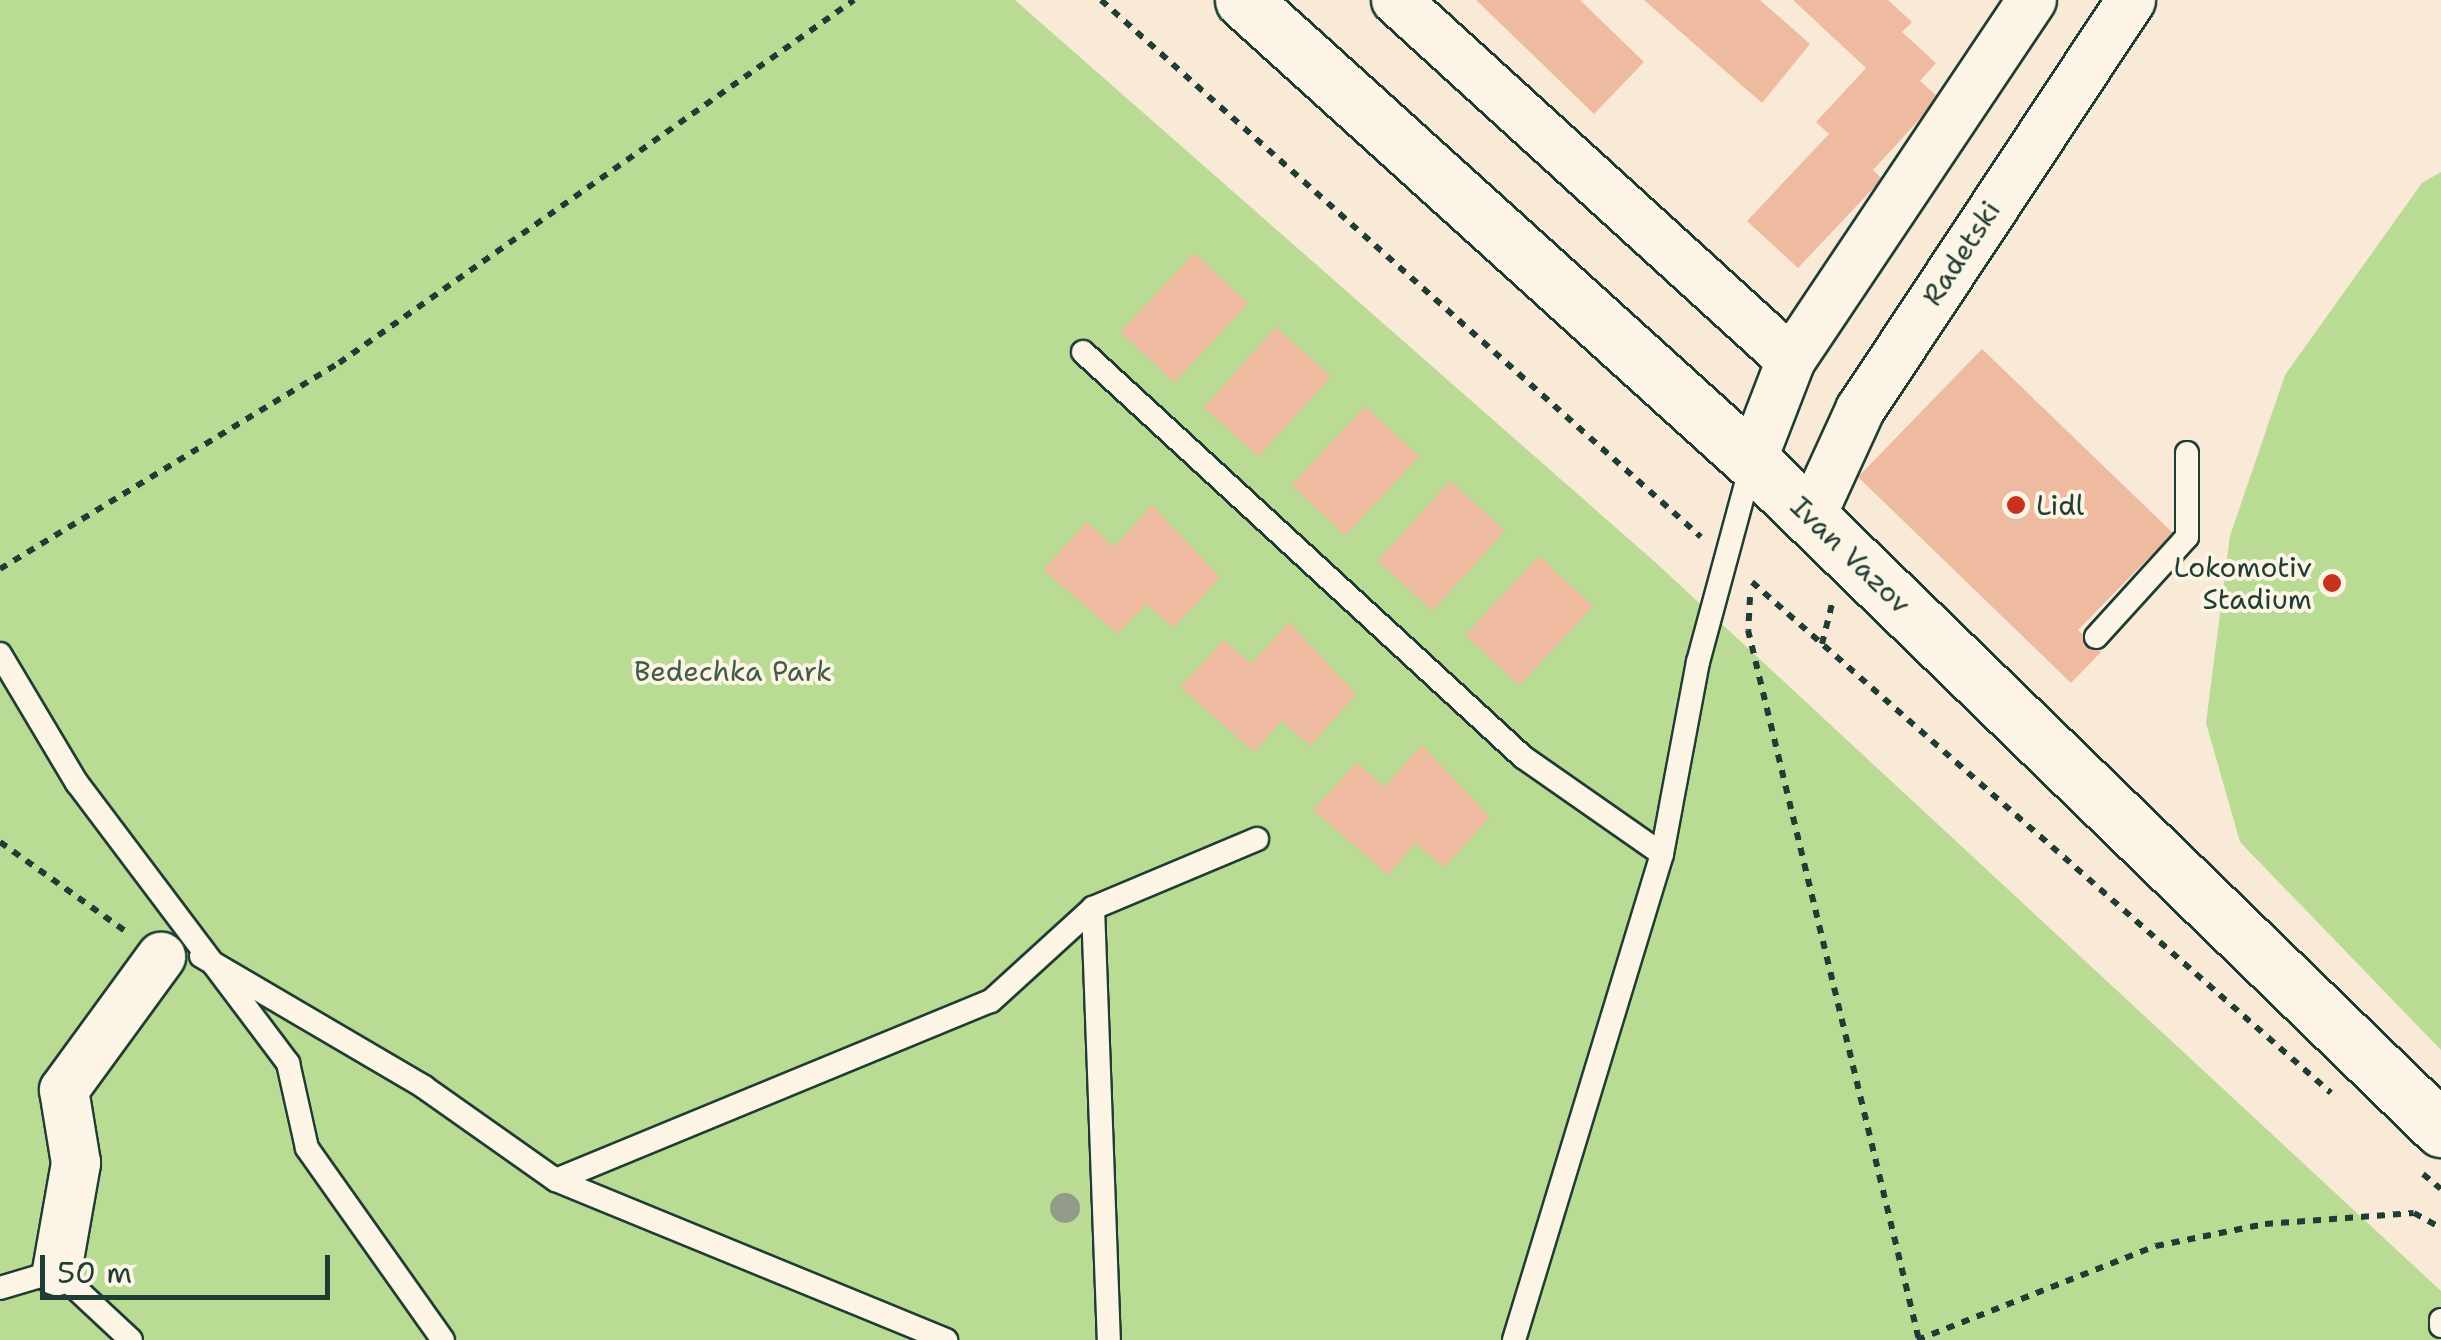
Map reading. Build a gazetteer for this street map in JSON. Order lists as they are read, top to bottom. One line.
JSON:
{"streets":{"main road":["Ivan Vazov"],"street":["Radetski"]},"crossings":[["Radetski","Ivan Vazov"]],"parks":["Bedechka Park"],"places":["Lidl","Lokomotiv Stadium"],"scale_bar":"50 m"}
